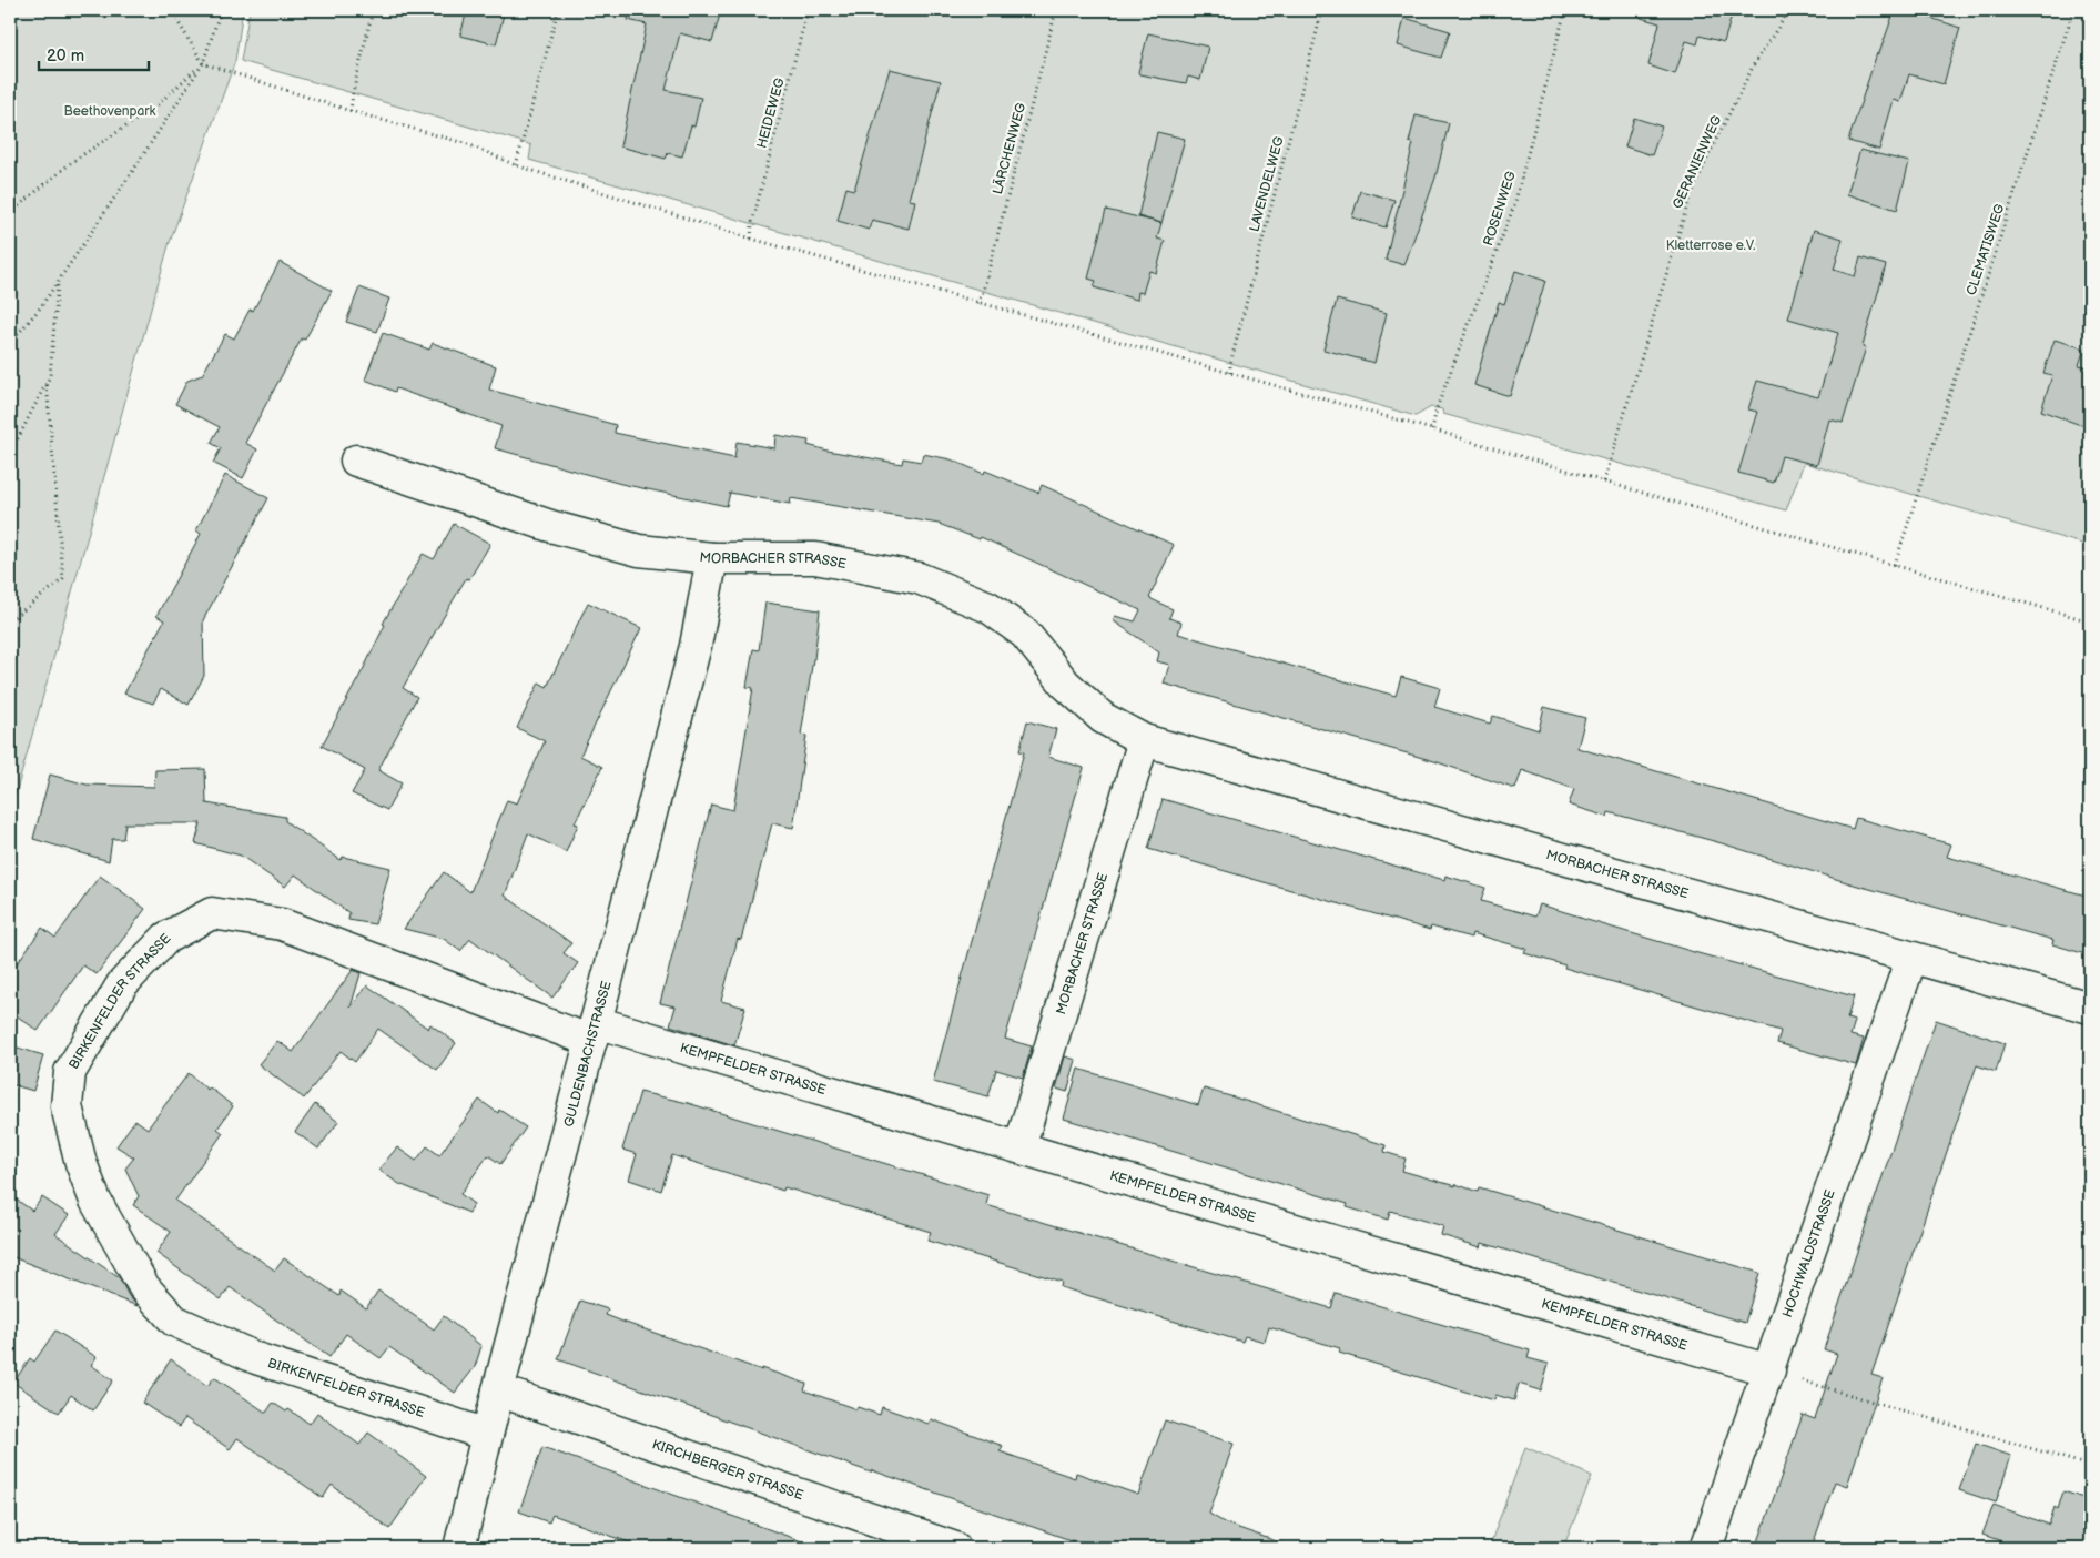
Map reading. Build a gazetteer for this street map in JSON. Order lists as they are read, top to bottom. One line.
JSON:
{"streets":{"street":["MORBACHER STRASSE","BIRKENFELDER STRASSE","GULDENBACHSTRASSE","KEMPFELDER STRASSE","HOCHWALDSTRASSE","KIRCHBERGER STRASSE"],"path":["HEIDEWEG","LÄRCHENWEG","GERANIENWEG","LAVENDELWEG","ROSENWEG","CLEMATISWEG"]},"crossings":[["MORBACHER STRASSE","GULDENBACHSTRASSE"],["MORBACHER STRASSE","KEMPFELDER STRASSE"],["MORBACHER STRASSE","HOCHWALDSTRASSE"],["BIRKENFELDER STRASSE","GULDENBACHSTRASSE"],["BIRKENFELDER STRASSE","KEMPFELDER STRASSE"],["GULDENBACHSTRASSE","KEMPFELDER STRASSE"],["GULDENBACHSTRASSE","KIRCHBERGER STRASSE"],["KEMPFELDER STRASSE","HOCHWALDSTRASSE"]],"parks":["Beethovenpark","Kletterrose e.V."],"scale_bar":"20 m"}
